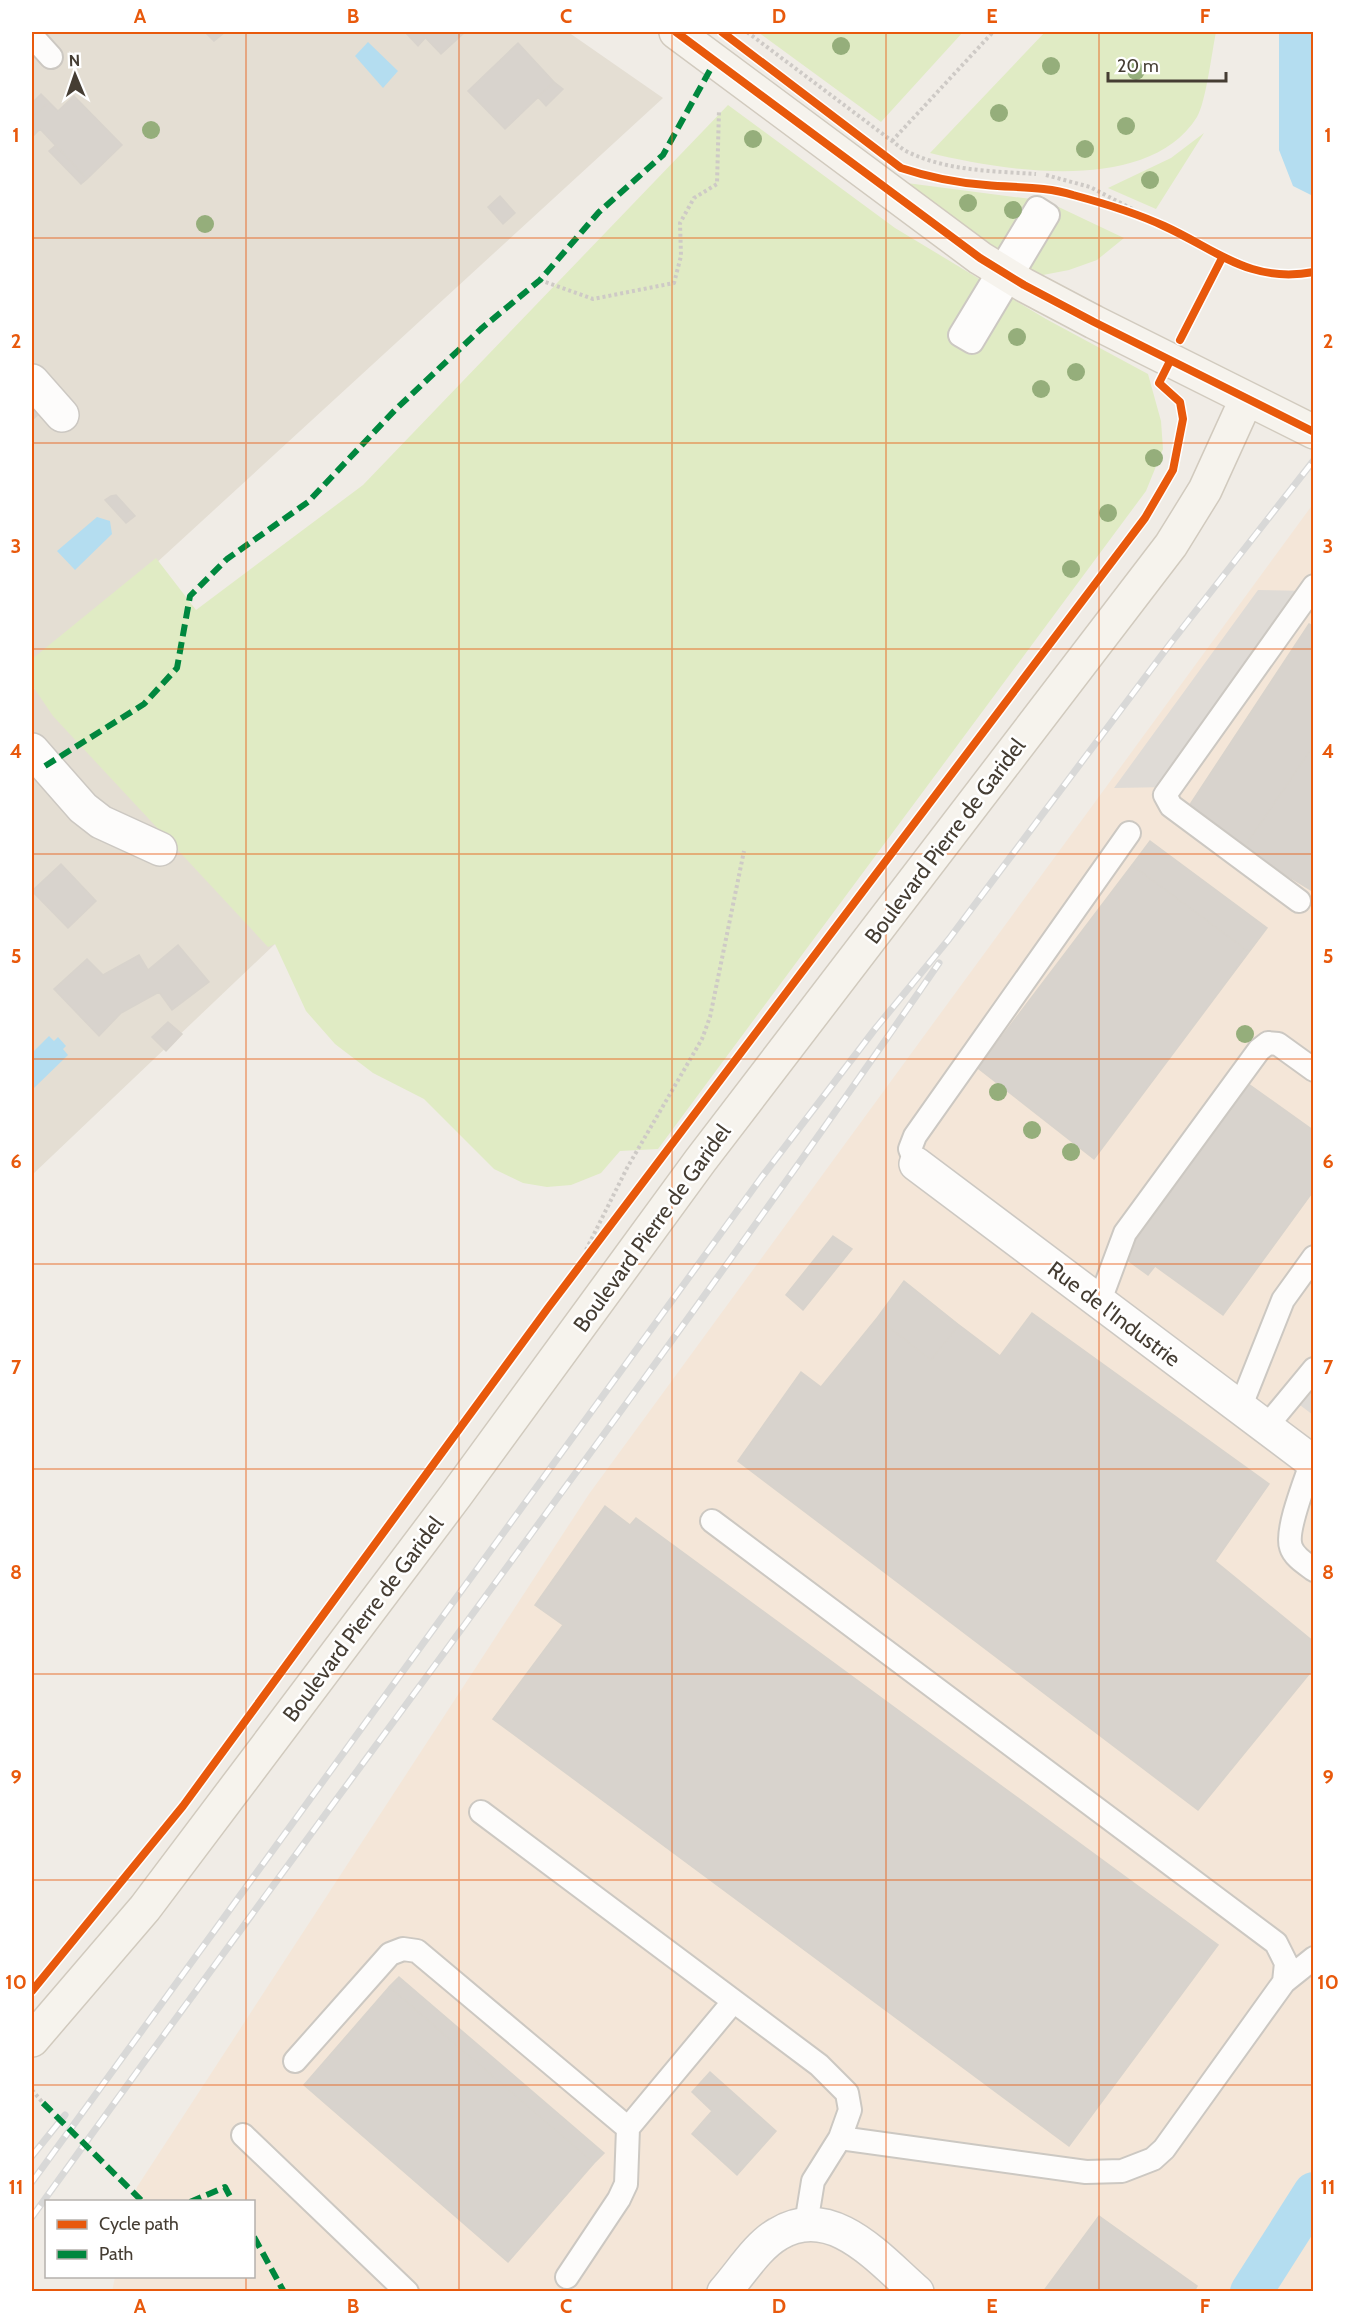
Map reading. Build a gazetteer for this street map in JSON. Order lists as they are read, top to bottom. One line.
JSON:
{"streets":{"street":["Boulevard Pierre de Garidel","Rue de l'Industrie"]},"legend":["Cycle path","Path"],"scale_bar":"20 m","north":"top","grid":{"columns":["A","B","C","D","E","F"],"rows":["1","2","3","4","5","6","7","8","9","10","11"]}}
